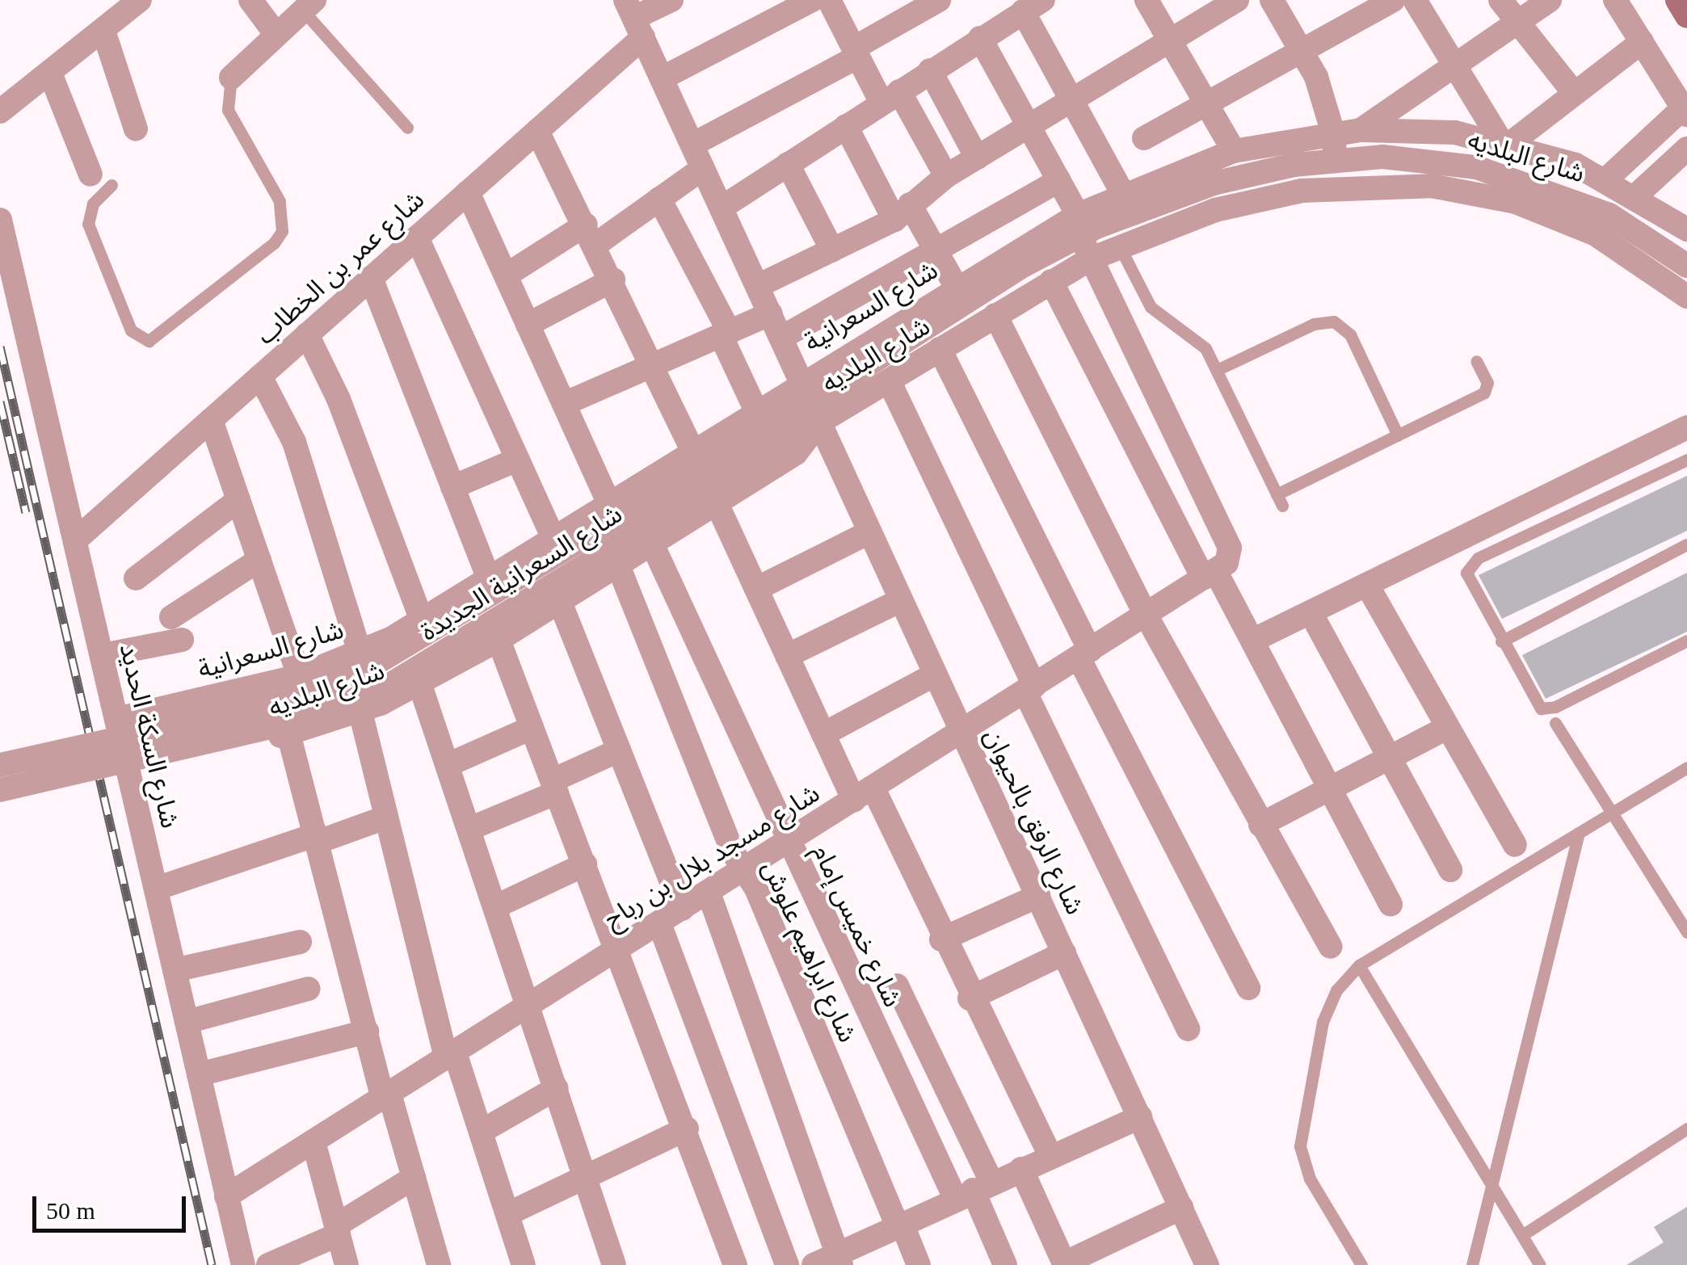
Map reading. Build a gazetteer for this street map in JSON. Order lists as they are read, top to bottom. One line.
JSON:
{"streets":{"street":["شارع البلديه","شارع عمر بن الخطاب","شارع السعرانية","شارع السعرانية الجديدة","شارع السكة الحديد","شارع الرفق بالحيوان","شارع مسجد بلال بن رباح","شارع خميس إمام","شارع ابراهيم علوش"]},"crossings":[["شارع البلديه","شارع السعرانية"],["شارع البلديه","شارع السعرانية الجديدة"],["شارع البلديه","شارع السكة الحديد"],["شارع البلديه","شارع الرفق بالحيوان"],["شارع البلديه","شارع خميس إمام"],["شارع البلديه","شارع ابراهيم علوش"],["شارع عمر بن الخطاب","شارع السكة الحديد"],["شارع عمر بن الخطاب","شارع الرفق بالحيوان"],["شارع السعرانية","شارع السعرانية الجديدة"],["شارع السعرانية","شارع السكة الحديد"],["شارع السعرانية","شارع الرفق بالحيوان"],["شارع السعرانية الجديدة","شارع الرفق بالحيوان"],["شارع السكة الحديد","شارع مسجد بلال بن رباح"],["شارع الرفق بالحيوان","شارع مسجد بلال بن رباح"],["شارع مسجد بلال بن رباح","شارع خميس إمام"],["شارع مسجد بلال بن رباح","شارع ابراهيم علوش"]],"scale_bar":"50 m"}
